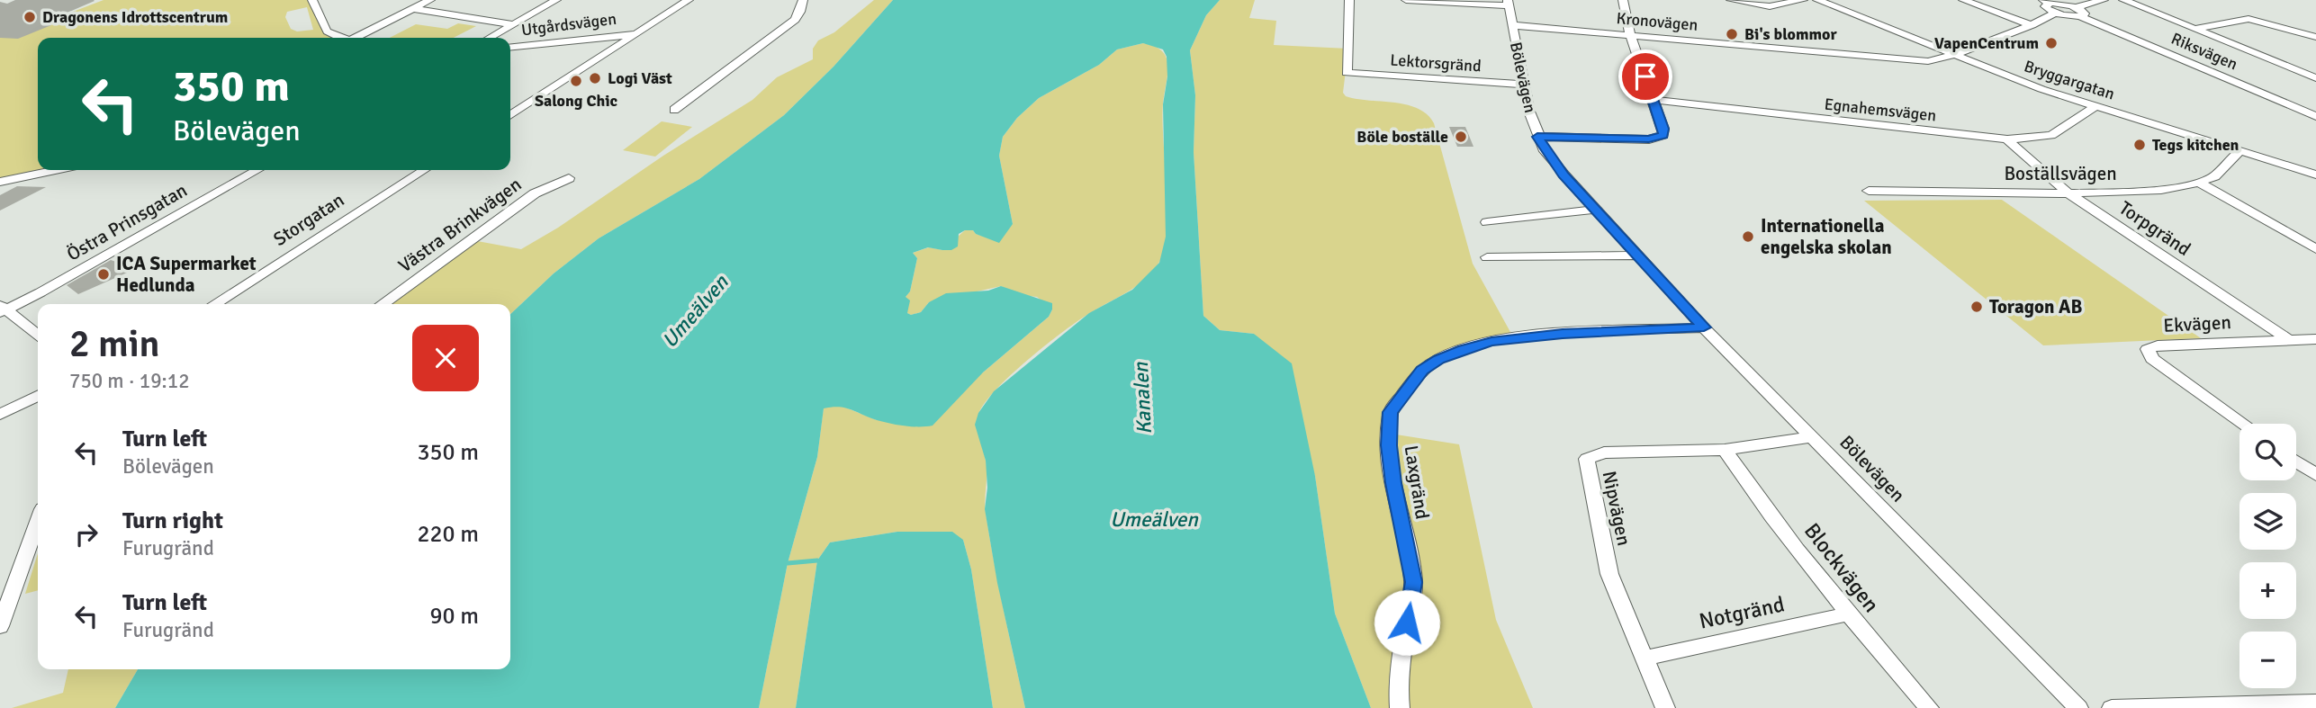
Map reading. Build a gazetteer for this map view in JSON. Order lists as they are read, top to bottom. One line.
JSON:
{"streets":{"street":["Kronovägen","Utgårdsvägen","Riksvägen","Lektorsgränd","Bölevägen","Bryggargatan","Egnahemsvägen","Boställsvägen","Storgatan","Östra Prinsgatan","Västra Brinkvägen","Torpgränd","Ekvägen","Laxgränd","Nipvägen","Blockvägen","Notgränd"]},"crossings":[["Kronovägen","Bölevägen"],["Kronovägen","Bryggargatan"],["Lektorsgränd","Bölevägen"],["Bölevägen","Laxgränd"],["Bölevägen","Nipvägen"],["Bryggargatan","Egnahemsvägen"],["Bryggargatan","Boställsvägen"],["Egnahemsvägen","Torpgränd"],["Boställsvägen","Torpgränd"],["Torpgränd","Ekvägen"],["Nipvägen","Blockvägen"],["Nipvägen","Notgränd"],["Blockvägen","Notgränd"]],"water":["Umeälven","Kanalen"],"places":["Dragonens Idrottscentrum","Bi's blommor","VapenCentrum","Logi Väst","Salong Chic","Böle boställe","Tegs kitchen","Internationella engelska skolan","ICA Supermarket Hedlunda","Toragon AB"],"page":{"turn":["350 m","Bölevägen"],"heading":["2 min","750 m · 19:12"],"list":[{"name":"Turn left","note":"Bölevägen","value":"350 m"},{"name":"Turn right","note":"Furugränd","value":"220 m"},{"name":"Turn left","note":"Furugränd","value":"90 m"}],"map_buttons":["+","−"]}}
